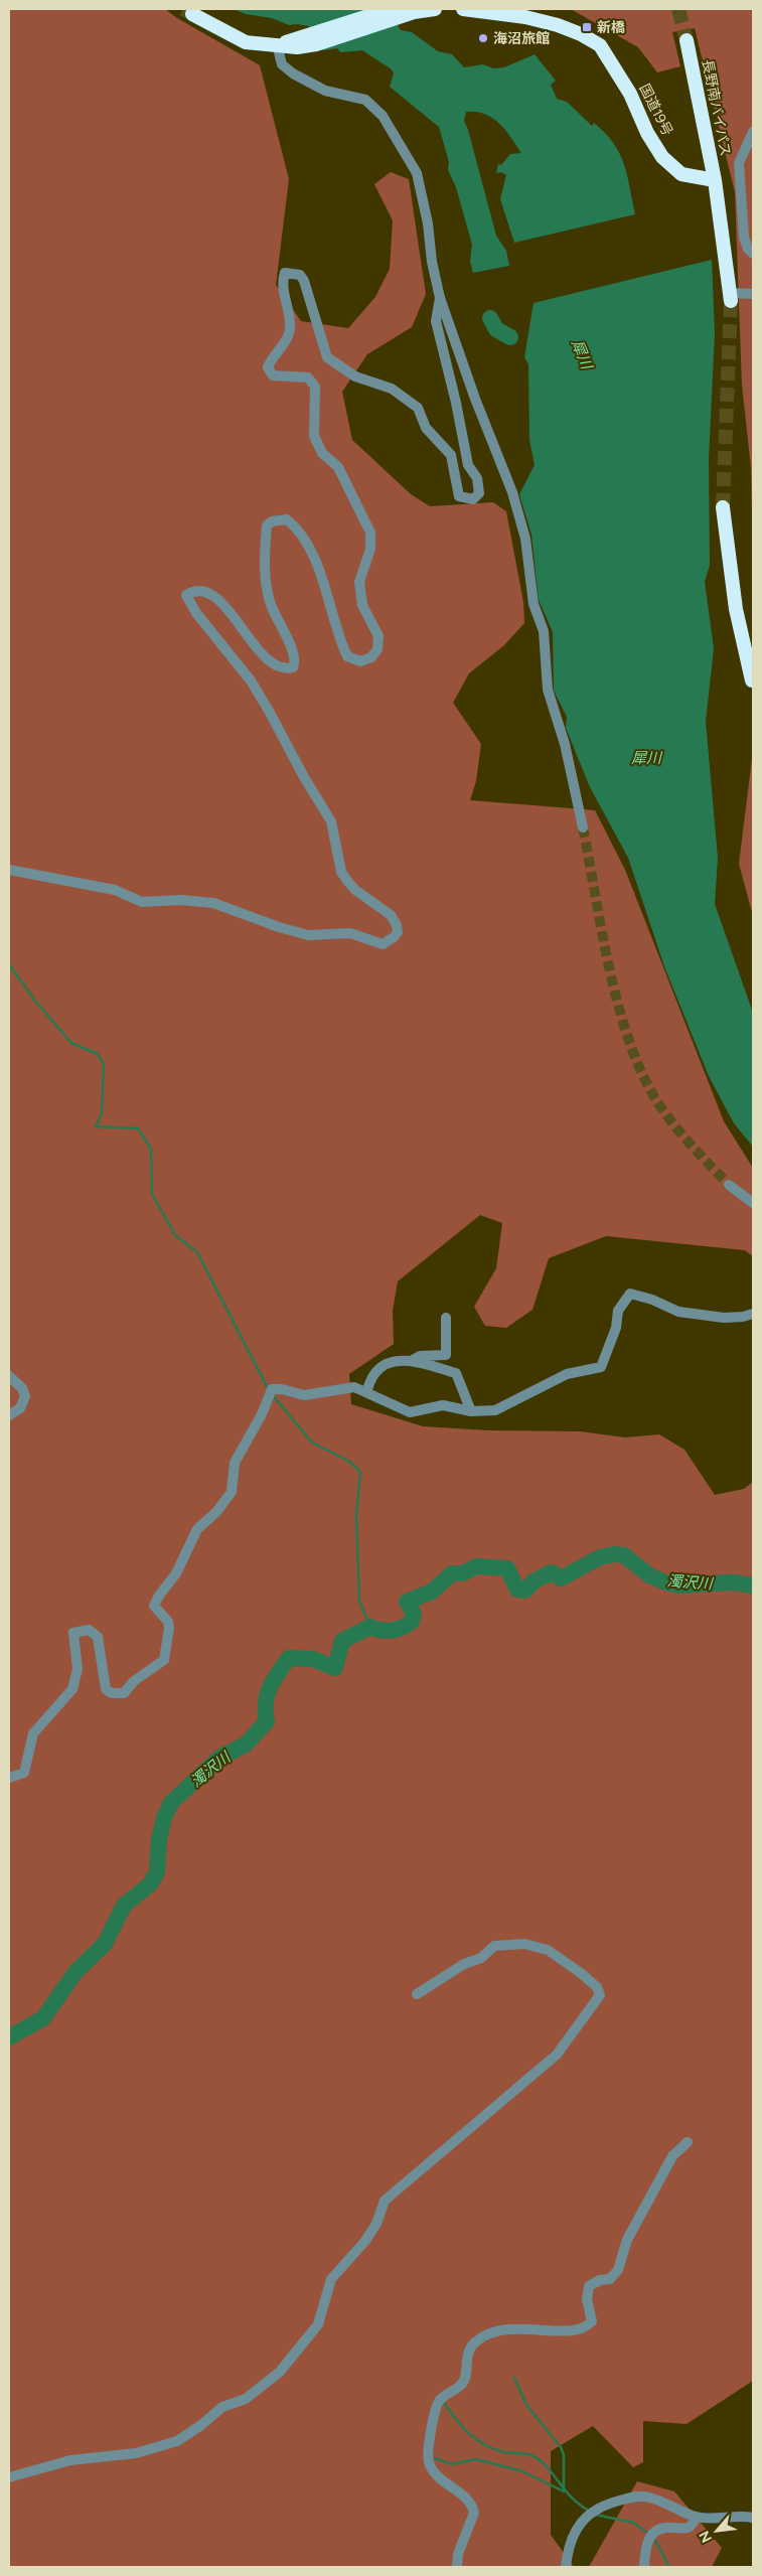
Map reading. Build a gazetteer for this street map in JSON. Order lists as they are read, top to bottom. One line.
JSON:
{"streets":{"highway":["長野南バイパス","国道19号"]},"crossings":[["長野南バイパス","国道19号"]],"water":["犀川","濁沢川"],"places":{"transit":["新橋"],"other":["海沼旅館"]},"north":"bottom left"}
